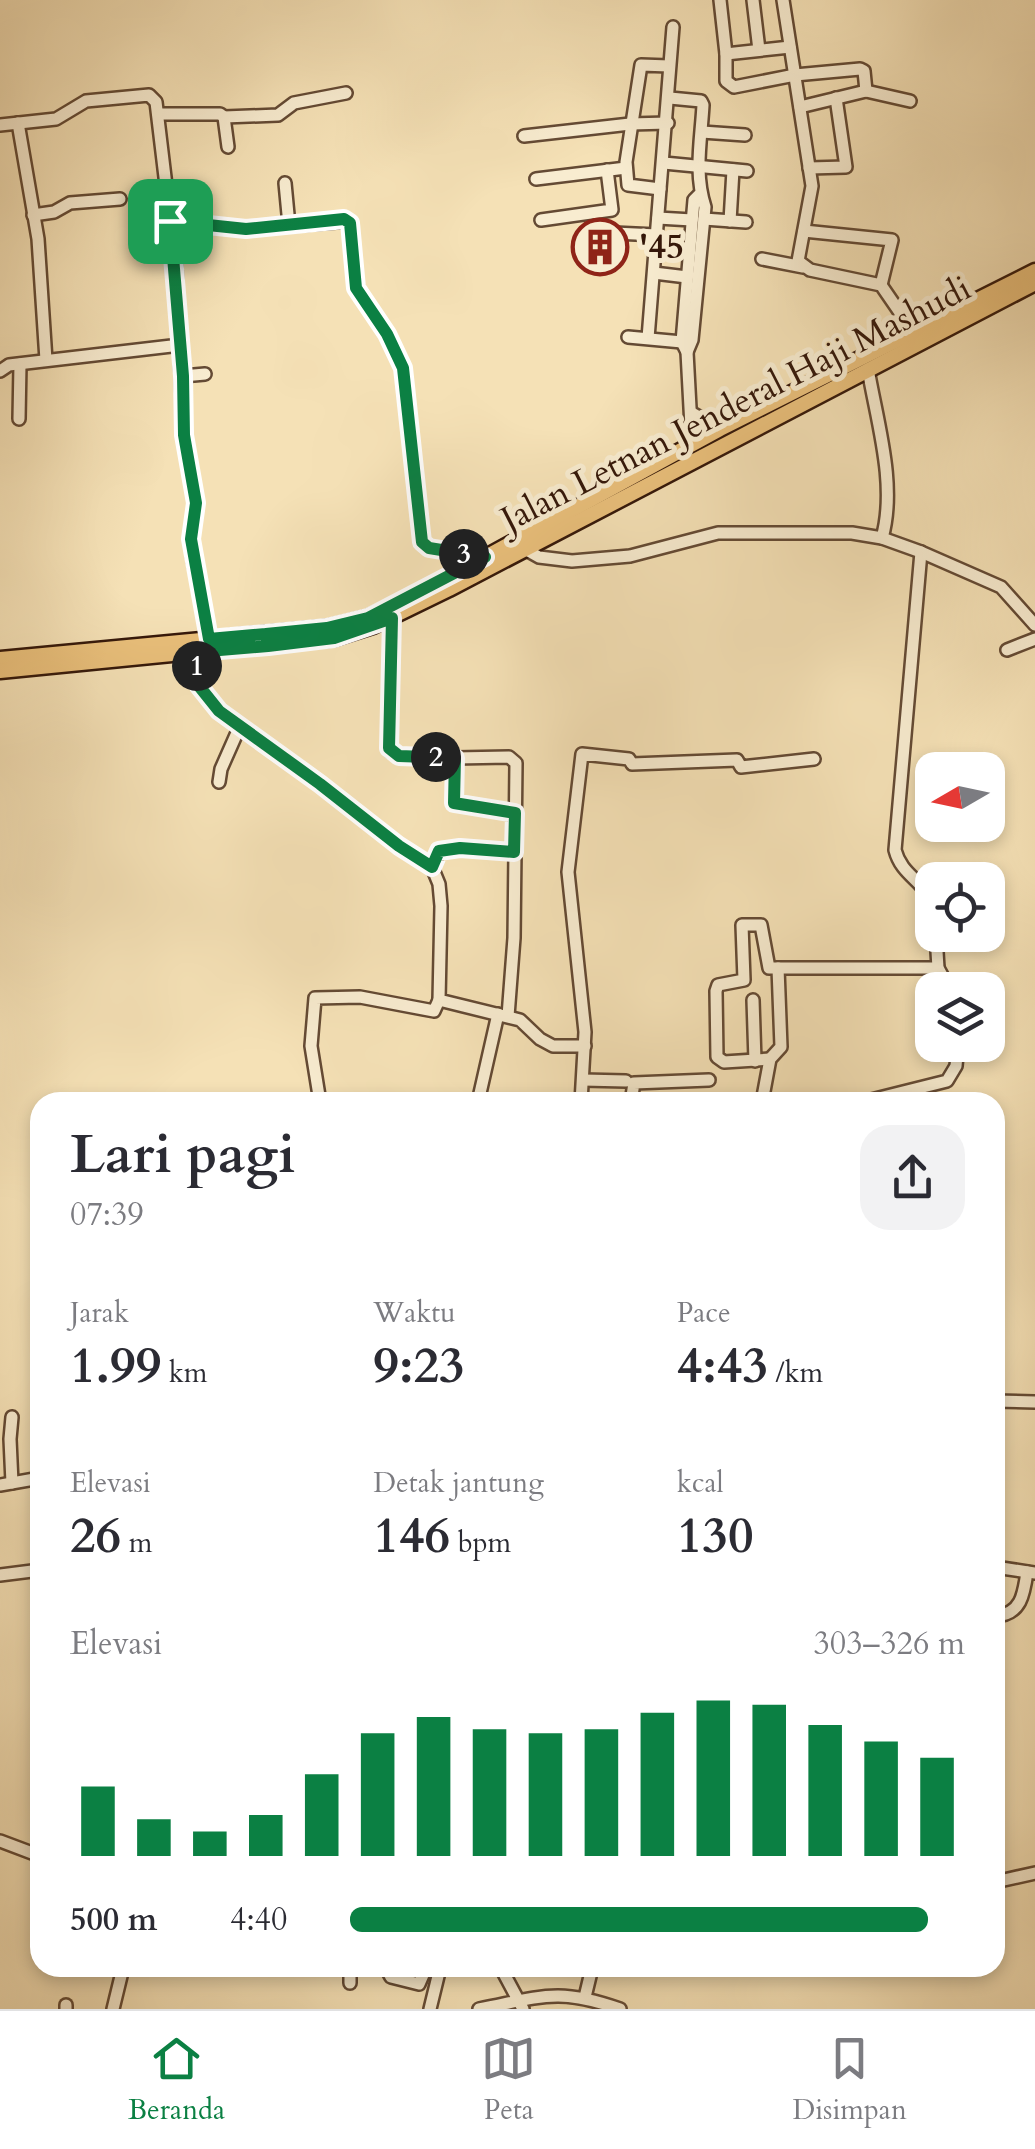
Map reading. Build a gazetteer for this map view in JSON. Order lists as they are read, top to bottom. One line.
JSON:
{"streets":{"main road":["Jalan Letnan Jenderal Haji Mashudi"]},"places":{"building":["'45"]},"north":"left","page":{"pins":["3","1","2"],"heading":["Lari pagi","07:39"],"stats":[["Jarak","1.99 km"],["Waktu","9:23"],["Pace","4:43 /km"],["Elevasi","26 m"],["Detak jantung","146 bpm"],["kcal","130"]],"chart":["Elevasi","303–326 m"],"list":[{"name":"500 m","note":"4:40"}],"tabs":["Beranda","Peta","Disimpan"]}}
